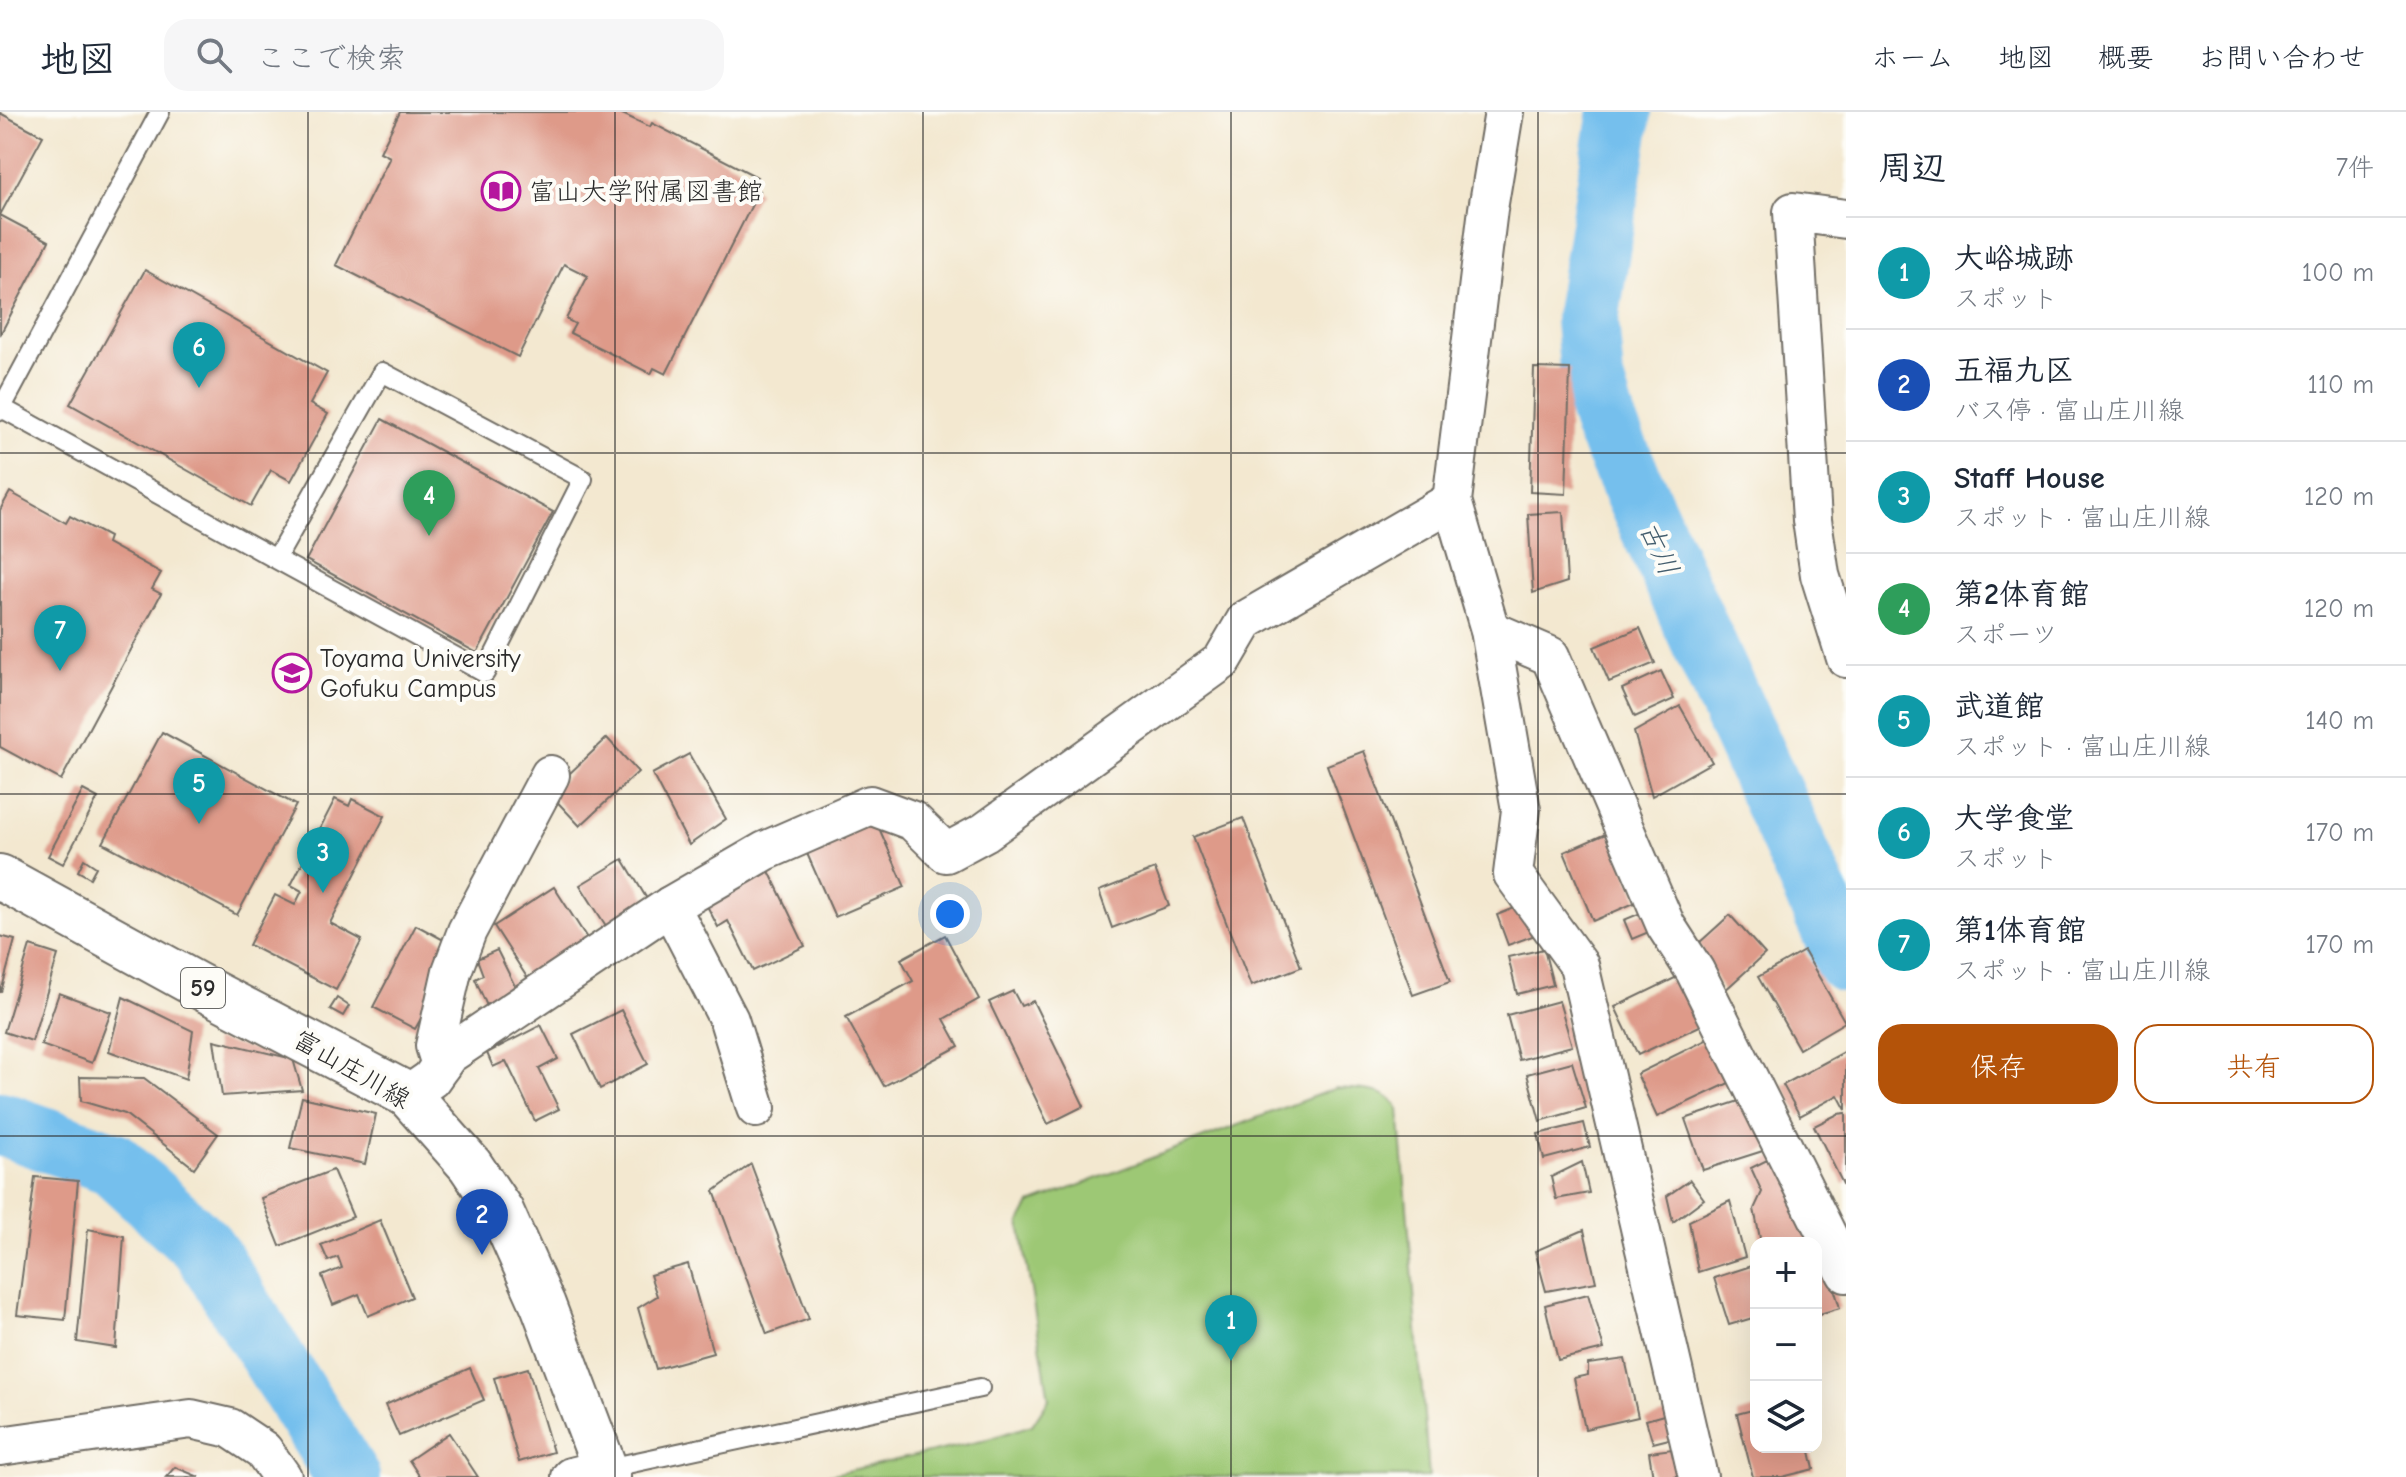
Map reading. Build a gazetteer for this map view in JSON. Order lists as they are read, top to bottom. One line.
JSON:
{"streets":{"main road":["59","富山庄川線"]},"water":["古川"],"places":{"library":["富山大学附属図書館"],"school or university":["Toyama University Gofuku Campus"]},"page":{"header":"地図","search":"ここで検索","nav":["ホーム","地図","概要","お問い合わせ"],"heading":["周辺","7件"],"list":[{"mark":"1","name":"大峪城跡","note":"スポット","value":"100 m"},{"mark":"2","name":"五福九区","note":"バス停 · 富山庄川線","value":"110 m"},{"mark":"3","name":"Staff House","note":"スポット · 富山庄川線","value":"120 m"},{"mark":"4","name":"第2体育館","note":"スポーツ","value":"120 m"},{"mark":"5","name":"武道館","note":"スポット · 富山庄川線","value":"140 m"},{"mark":"6","name":"大学食堂","note":"スポット","value":"170 m"},{"mark":"7","name":"第1体育館","note":"スポット · 富山庄川線","value":"170 m"}],"pins":["6","4","7","5","3","2","1"],"buttons":["保存","共有"],"map_buttons":["+","−"]}}
